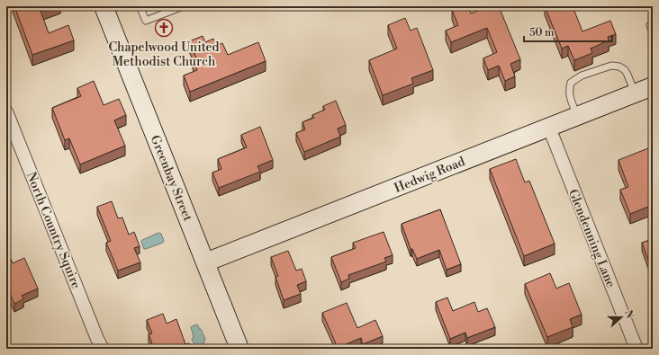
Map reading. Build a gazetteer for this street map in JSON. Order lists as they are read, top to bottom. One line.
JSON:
{"streets":{"street":["Hedwig Road","Greenbay Street","North Country Squire","Glendenning Lane"]},"crossings":[["Hedwig Road","Greenbay Street"],["Hedwig Road","Glendenning Lane"]],"places":{"church":["Chapelwood United Methodist Church"]},"scale_bar":"50 m","north":"right"}
